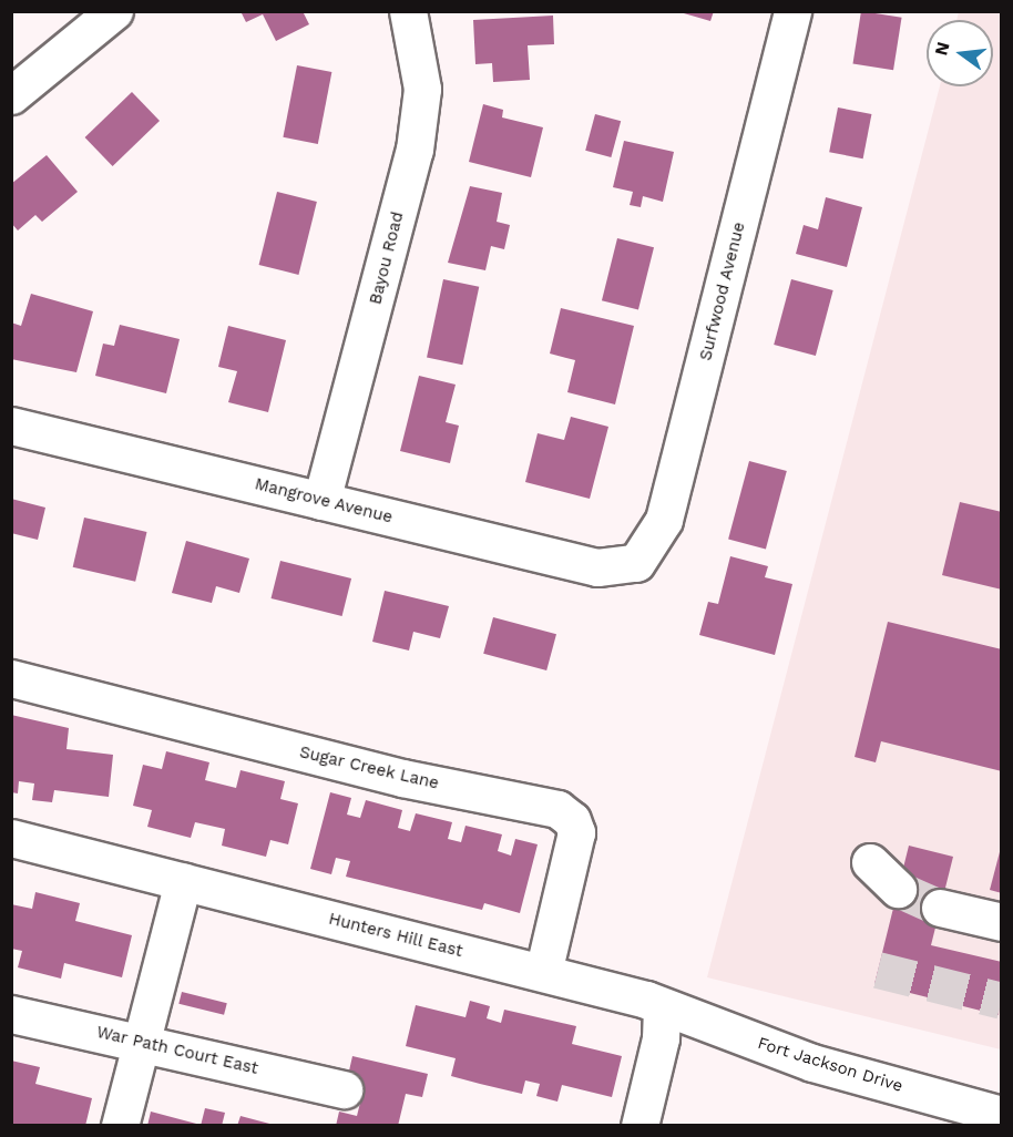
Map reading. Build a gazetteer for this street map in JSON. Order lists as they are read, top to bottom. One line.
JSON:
{"streets":{"street":["Bayou Road","Surfwood Avenue","Mangrove Avenue","Sugar Creek Lane","Hunters Hill East","War Path Court East","Fort Jackson Drive"]},"crossings":[["Bayou Road","Mangrove Avenue"],["Surfwood Avenue","Mangrove Avenue"],["Sugar Creek Lane","Hunters Hill East"],["Hunters Hill East","Fort Jackson Drive"]],"north":"left"}
